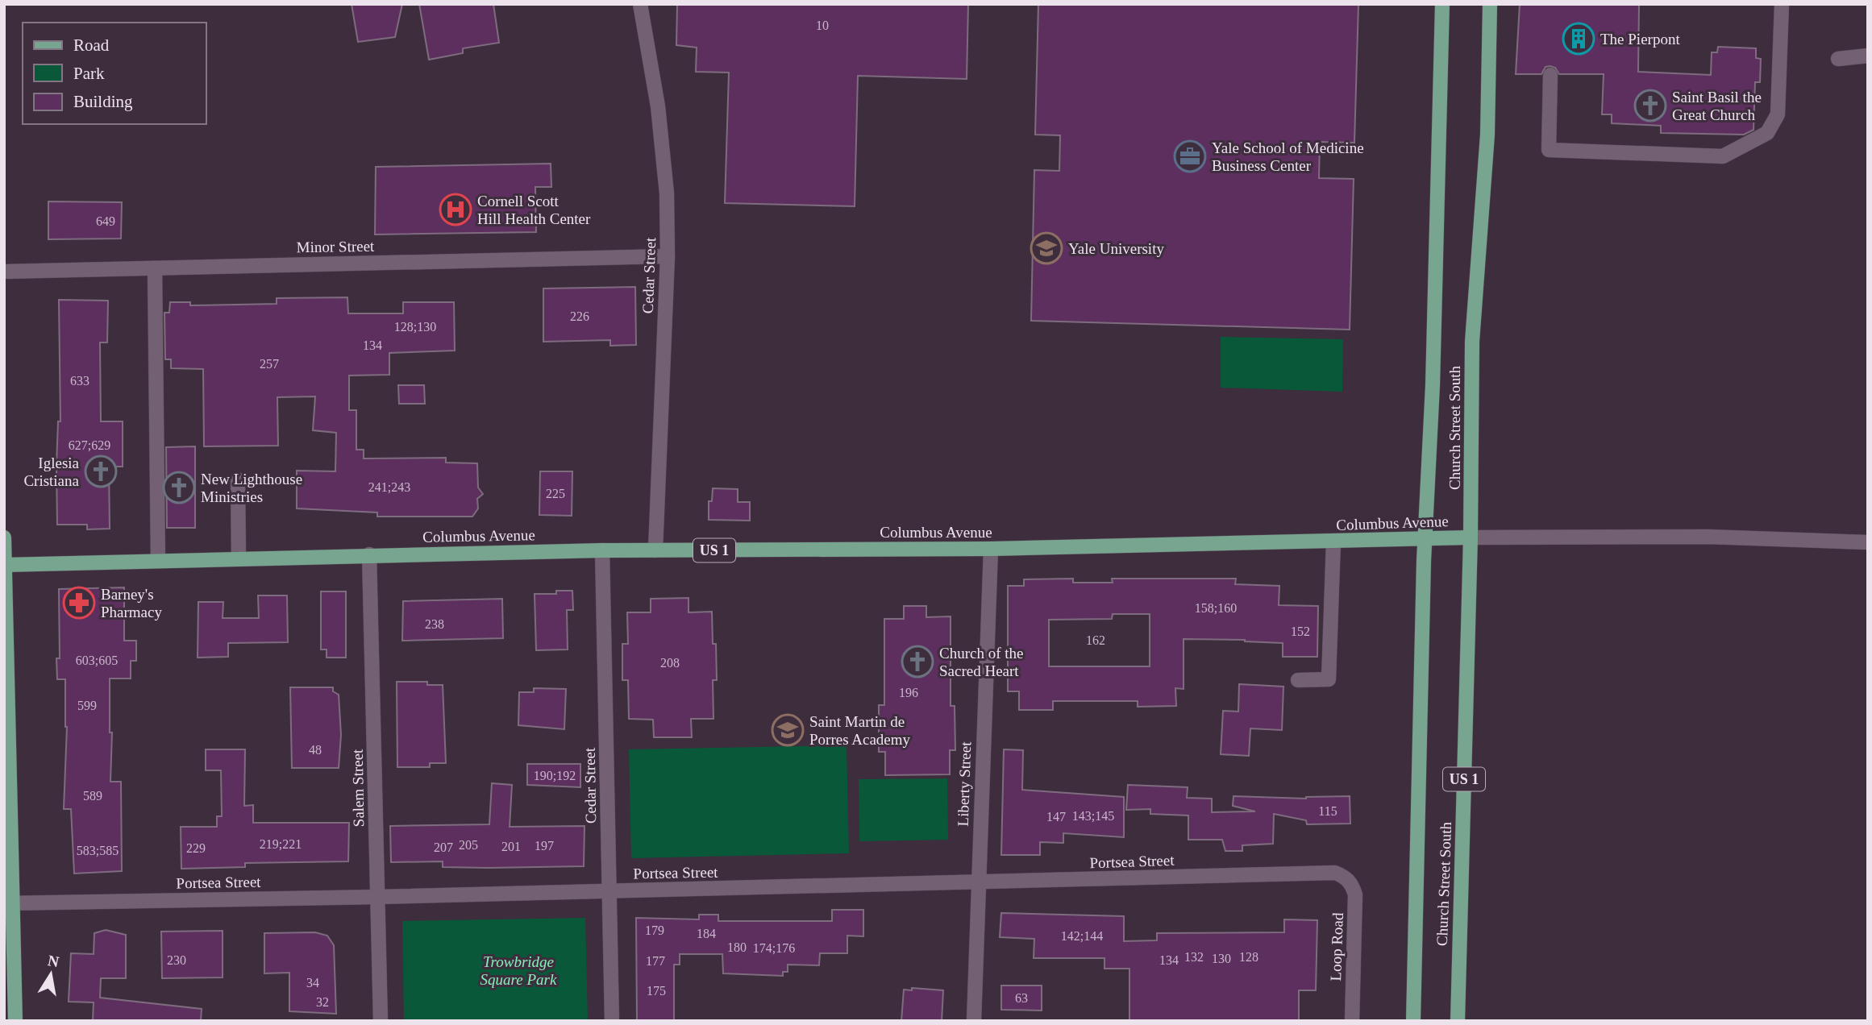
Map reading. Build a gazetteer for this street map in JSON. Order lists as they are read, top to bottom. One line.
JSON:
{"streets":{"main road":["Church Street South","Columbus Avenue","US 1"],"street":["Minor Street","Cedar Street","Liberty Street","Salem Street","Portsea Street","Loop Road"]},"crossings":[["Minor Street","Cedar Street"],["Cedar Street","Columbus Avenue"],["Cedar Street","Portsea Street"],["Church Street South","Columbus Avenue"],["Columbus Avenue","Liberty Street"],["Columbus Avenue","Salem Street"],["Liberty Street","Portsea Street"],["Salem Street","Portsea Street"],["Portsea Street","Loop Road"]],"parks":["Trowbridge Square Park"],"places":{"building":["The Pierpont"],"church":["Saint Basil the Great Church","Iglesia Cristiana","New Lighthouse Ministries","Church of the Sacred Heart"],"office":["Yale School of Medicine Business Center"],"hospital":["Cornell Scott Hill Health Center"],"school or university":["Yale University","Saint Martin de Porres Academy"],"pharmacy":["Barney's Pharmacy"]},"house_numbers":["10","649","226","128;130","134","257","633","627;629","241;243","225","158;160","238","152","162","603;605","208","196","599","48","190;192","589","115","143;145","147","219;221","205","197","201","207","229","583;585","179","184","142;144","180","174;176","132","128","130","230","134","177","34","175","63","32"],"legend":["Road","Park","Building"],"north":"top"}
